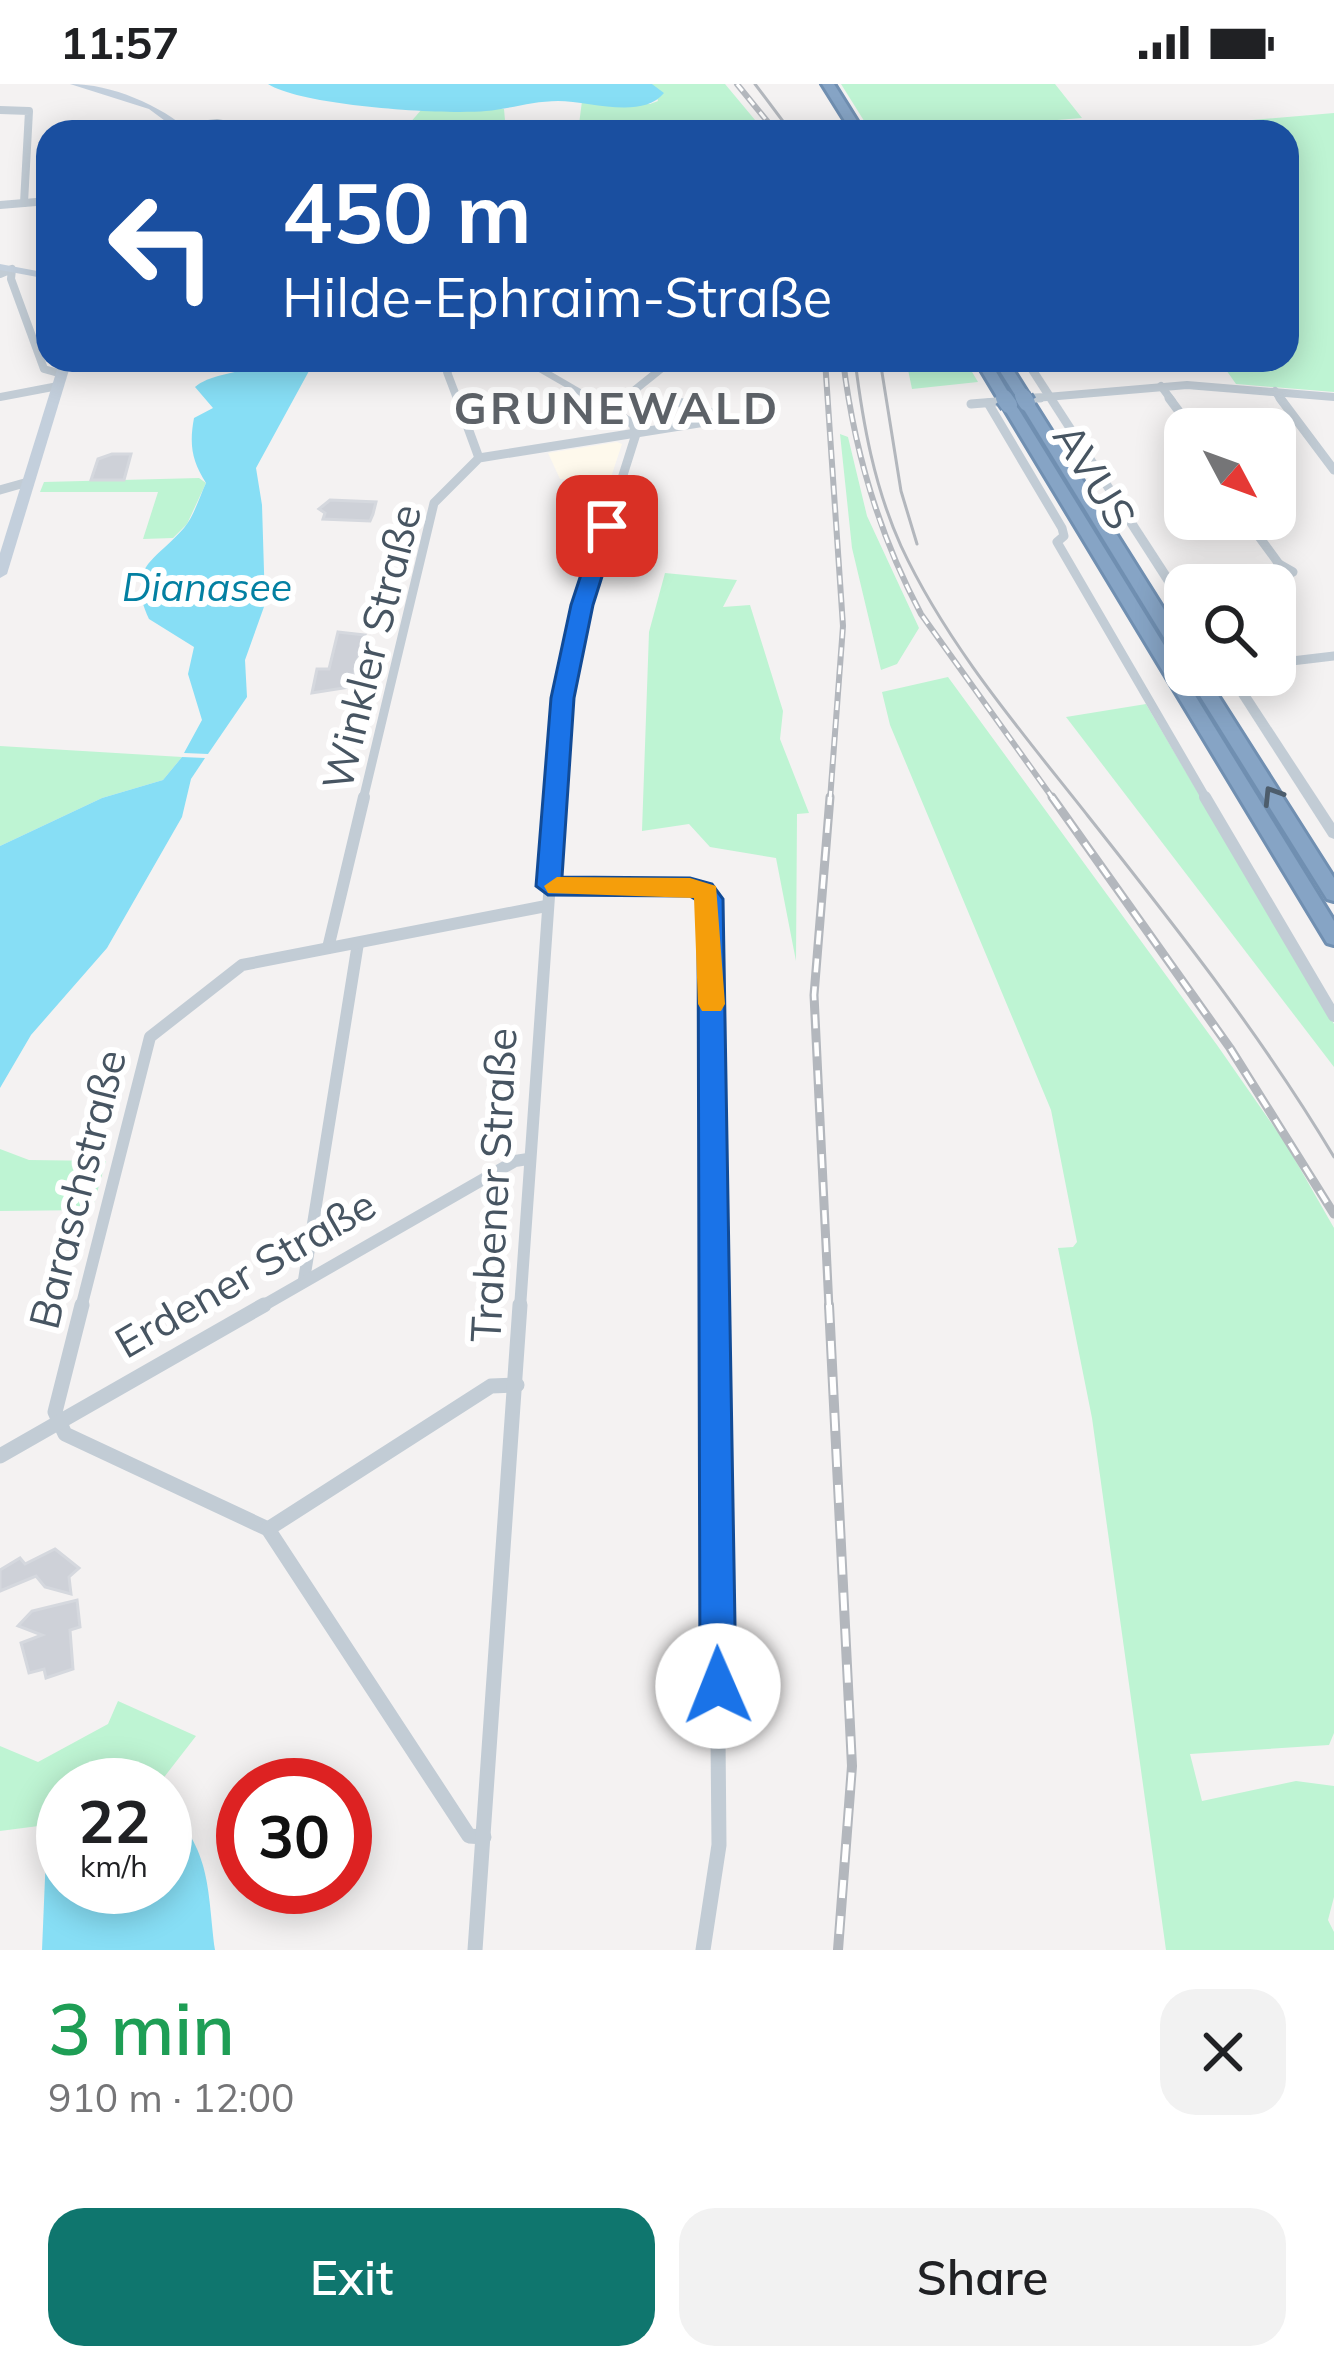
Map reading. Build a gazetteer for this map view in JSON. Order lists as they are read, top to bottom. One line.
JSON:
{"streets":{"highway":["AVUS"],"street":["Winkler Straße","Trabener Straße","Baraschstraße","Erdener Straße"]},"crossings":[["Winkler Straße","Baraschstraße"],["Trabener Straße","Baraschstraße"],["Trabener Straße","Erdener Straße"],["Baraschstraße","Erdener Straße"]],"districts":["GRUNEWALD"],"water":["Dianasee"],"north":"bottom right","page":{"status":"11:57","turn":["450 m","Hilde-Ephraim-Straße"],"speed":"22 km/h","limit":"30","heading":["3 min","910 m · 12:00"],"buttons":["Exit","Share"]}}
